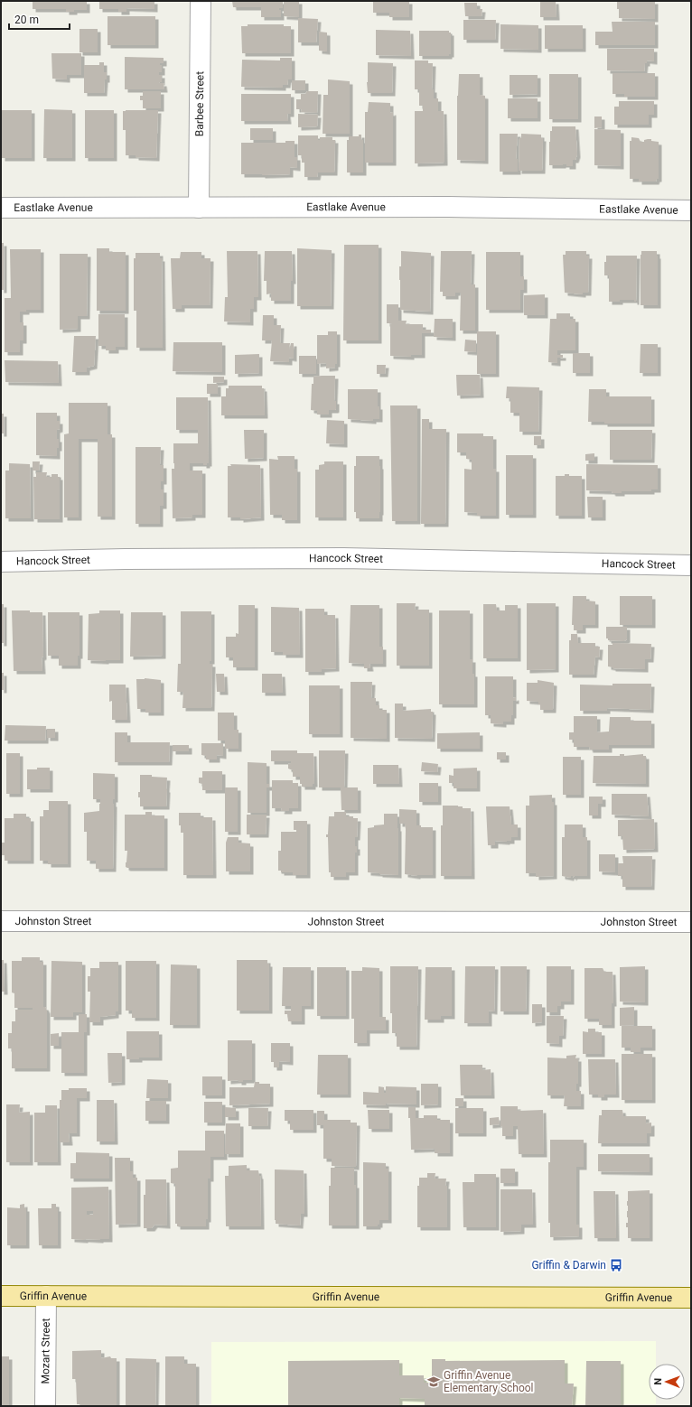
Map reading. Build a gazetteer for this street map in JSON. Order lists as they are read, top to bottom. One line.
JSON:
{"streets":{"main road":["Griffin Avenue"],"street":["Barbee Street","Eastlake Avenue","Hancock Street","Johnston Street","Mozart Street"]},"crossings":[["Barbee Street","Eastlake Avenue"],["Griffin Avenue","Mozart Street"]],"places":{"bus stop":["Griffin & Darwin"],"school or university":["Griffin Avenue Elementary School"]},"scale_bar":"20 m","north":"left"}
